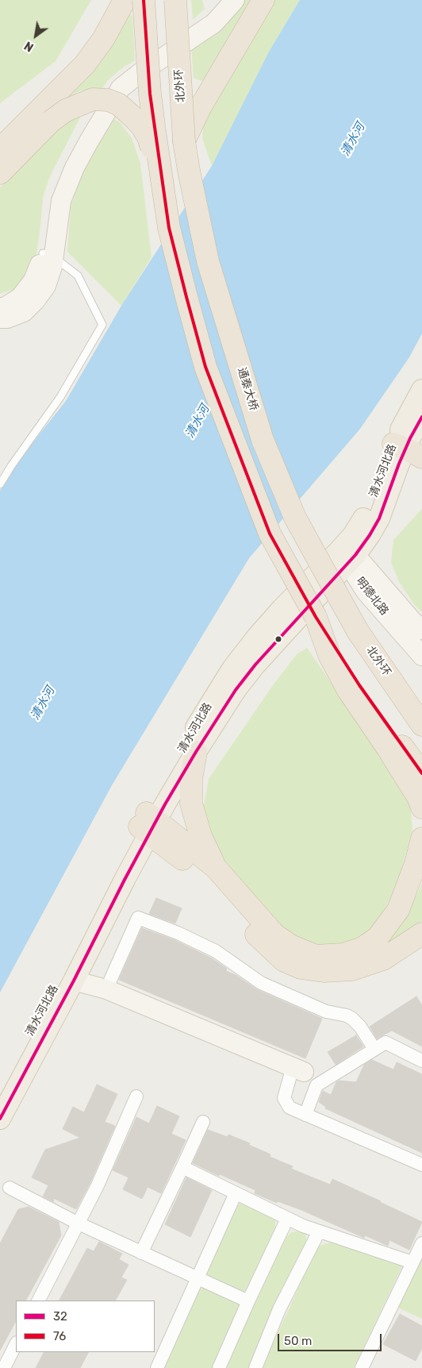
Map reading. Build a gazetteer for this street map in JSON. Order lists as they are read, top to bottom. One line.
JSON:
{"streets":{"highway":["北外环","通泰大桥"],"main road":["清水河北路","明德北路"]},"crossings":[["北外环","通泰大桥"],["清水河北路","明德北路"]],"water":["清水河"],"lines":["transit line 76","transit line 32"],"legend":["32","76"],"scale_bar":"50 m","north":"bottom left"}
